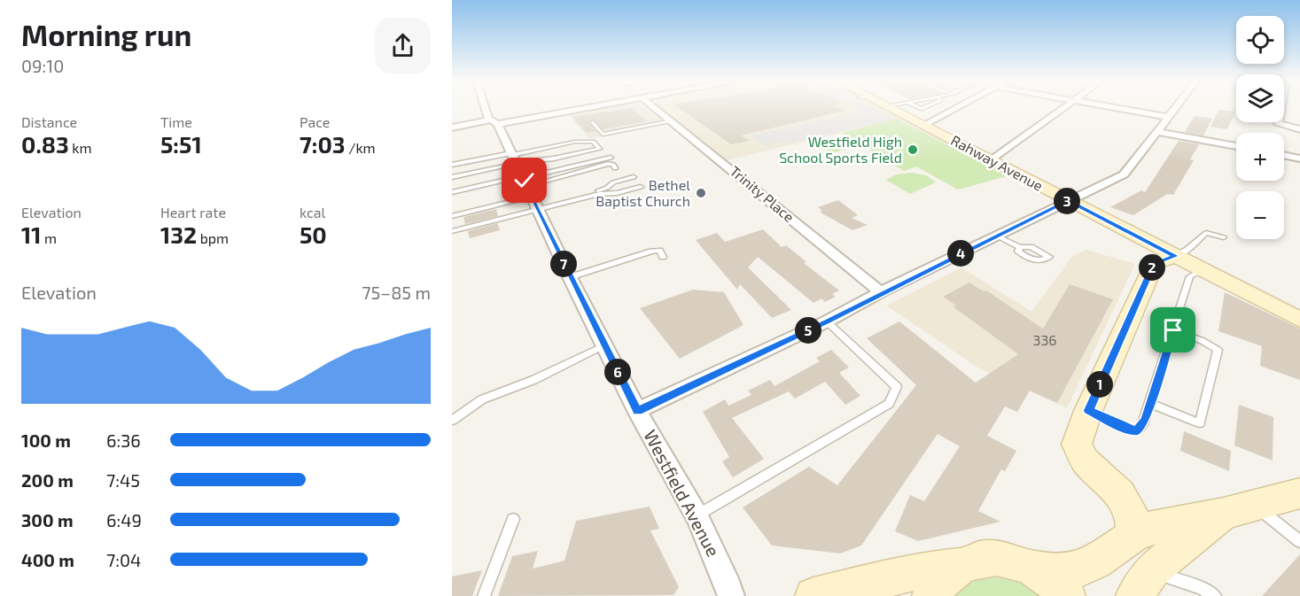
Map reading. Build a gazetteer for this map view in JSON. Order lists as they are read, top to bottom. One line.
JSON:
{"streets":{"street":["Rahway Avenue","Trinity Place","Westfield Avenue"]},"places":["Westfield High School Sports Field","Bethel Baptist Church"],"house_numbers":["336"],"page":{"heading":["Morning run","09:10"],"map_buttons":["+","−"],"stats":[["Distance","0.83 km"],["Time","5:51"],["Pace","7:03 /km"],["Elevation","11 m"],["Heart rate","132 bpm"],["kcal","50"]],"pins":["3","4","7","2","5","6","1"],"chart":["Elevation","75–85 m"],"list":[{"name":"100 m","note":"6:36"},{"name":"200 m","note":"7:45"},{"name":"300 m","note":"6:49"},{"name":"400 m","note":"7:04"}]}}
